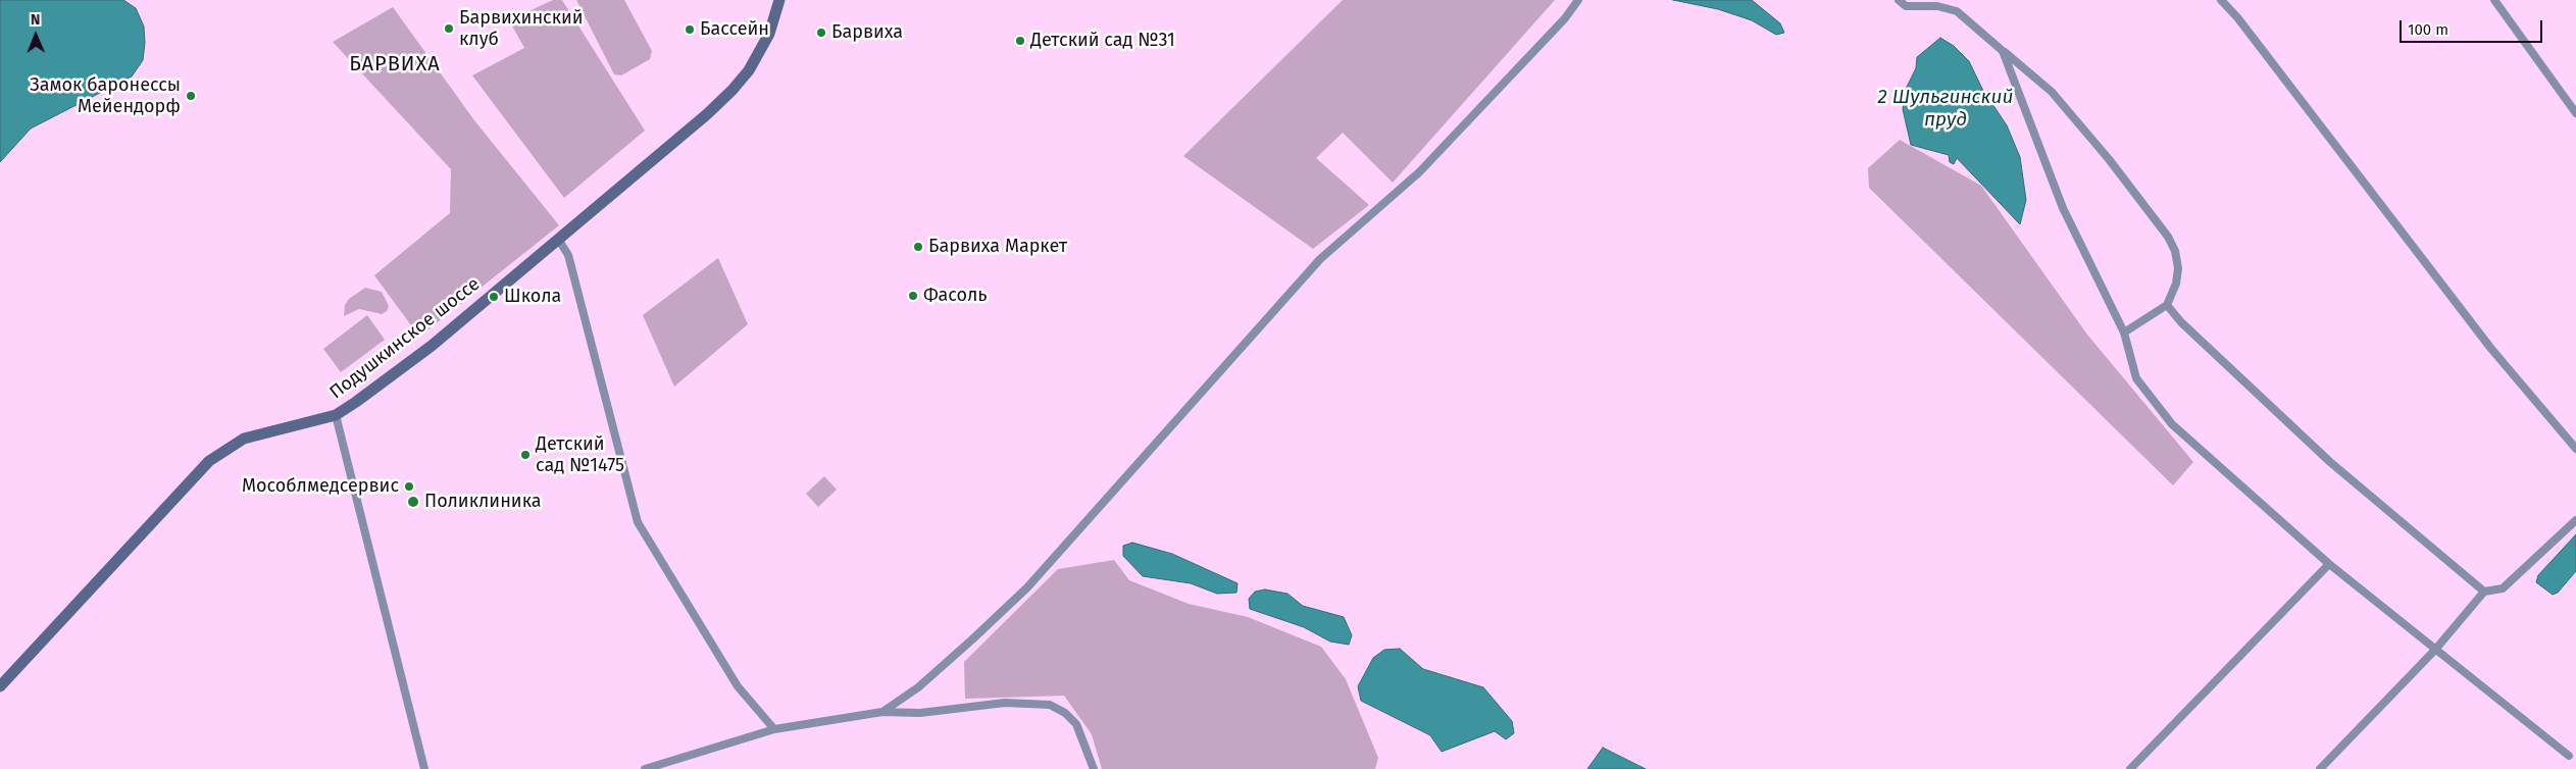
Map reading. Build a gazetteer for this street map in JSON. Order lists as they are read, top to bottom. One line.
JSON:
{"streets":{"main road":["Подушкинское шоссе"]},"districts":["БАРВИХА"],"water":["2 Шульгинский пруд"],"places":["Барвихинский клуб","Бассейн","Барвиха","Детский сад №31","Замок баронессы Мейендорф","Барвиха Маркет","Фасоль","Школа","Детский сад №1475","Мособлмедсервис","Поликлиника"],"scale_bar":"100 m","north":"top"}
